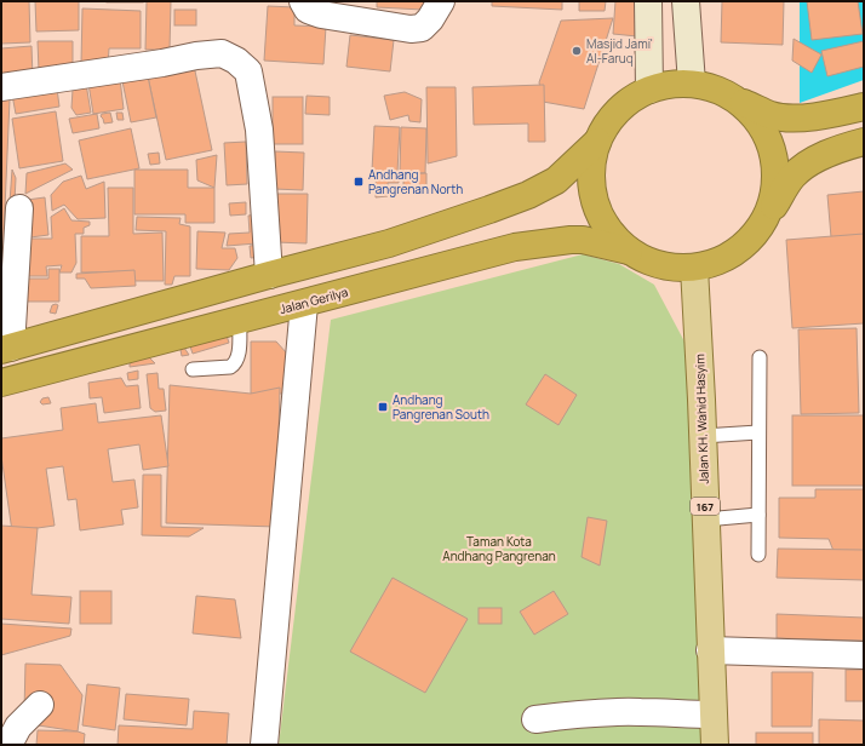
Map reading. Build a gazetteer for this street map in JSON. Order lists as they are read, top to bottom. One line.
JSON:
{"streets":{"highway":["Jalan Gerilya"],"main road":["Jalan KH. Wahid Hasyim","167"]},"parks":["Taman Kota Andhang Pangrenan"],"places":{"other":["Masjid Jami' Al-Faruq"],"transit":["Andhang Pangrenan North","Andhang Pangrenan South"]}}
